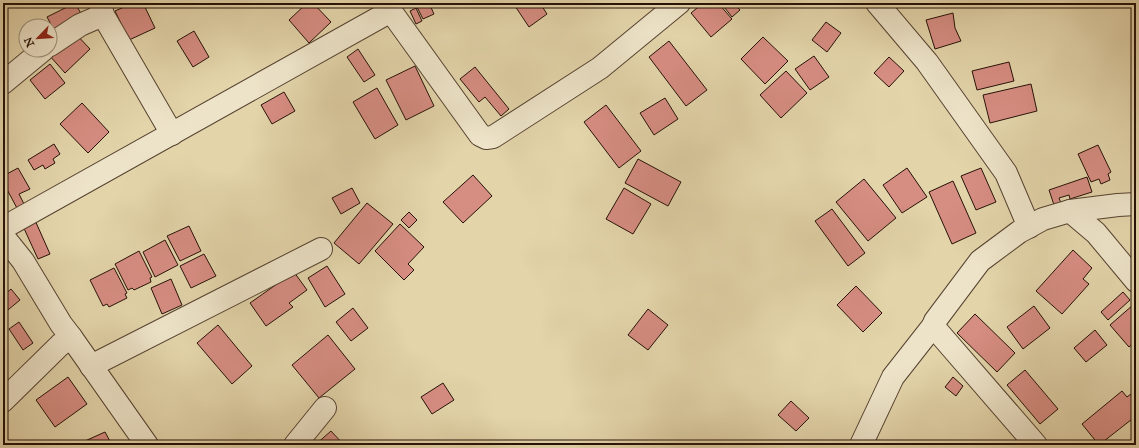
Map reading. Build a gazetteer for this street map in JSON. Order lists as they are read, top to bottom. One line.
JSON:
{"north":"bottom left"}
